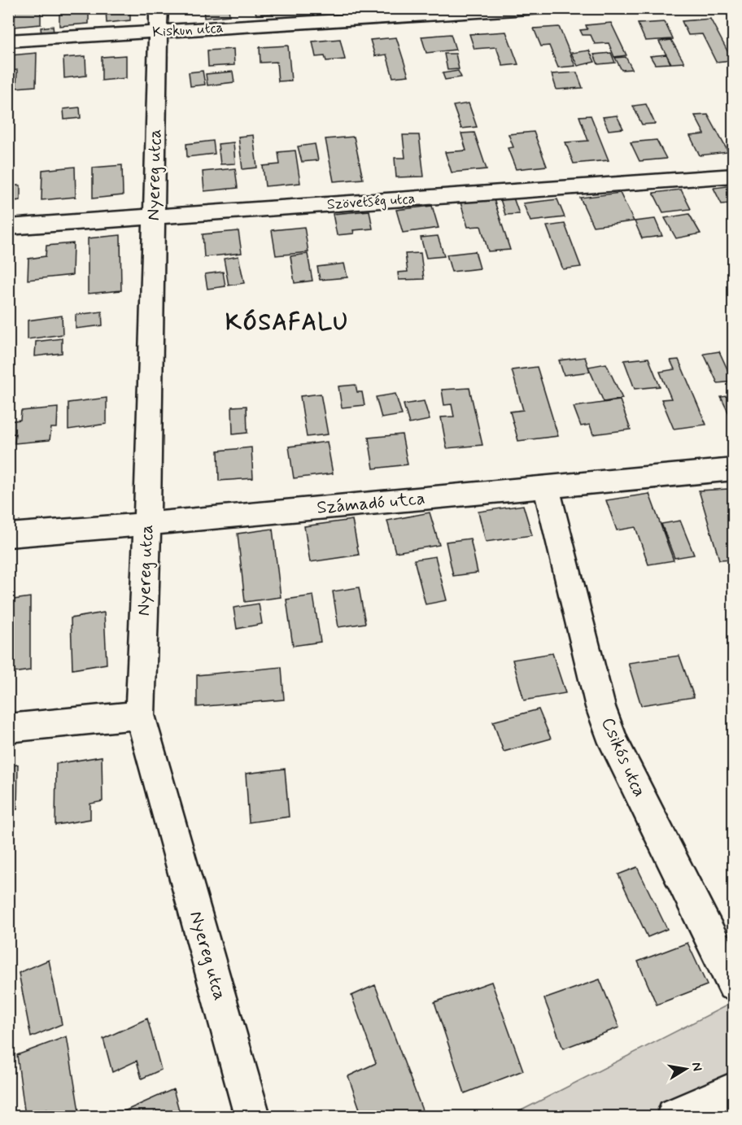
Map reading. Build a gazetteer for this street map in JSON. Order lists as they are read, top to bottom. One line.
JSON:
{"streets":{"street":["Kiskun utca","Nyereg utca","Szövetség utca","Számadó utca","Csikós utca"]},"crossings":[["Kiskun utca","Nyereg utca"],["Nyereg utca","Szövetség utca"],["Nyereg utca","Számadó utca"],["Számadó utca","Csikós utca"]],"districts":["KÓSAFALU"],"north":"right"}
